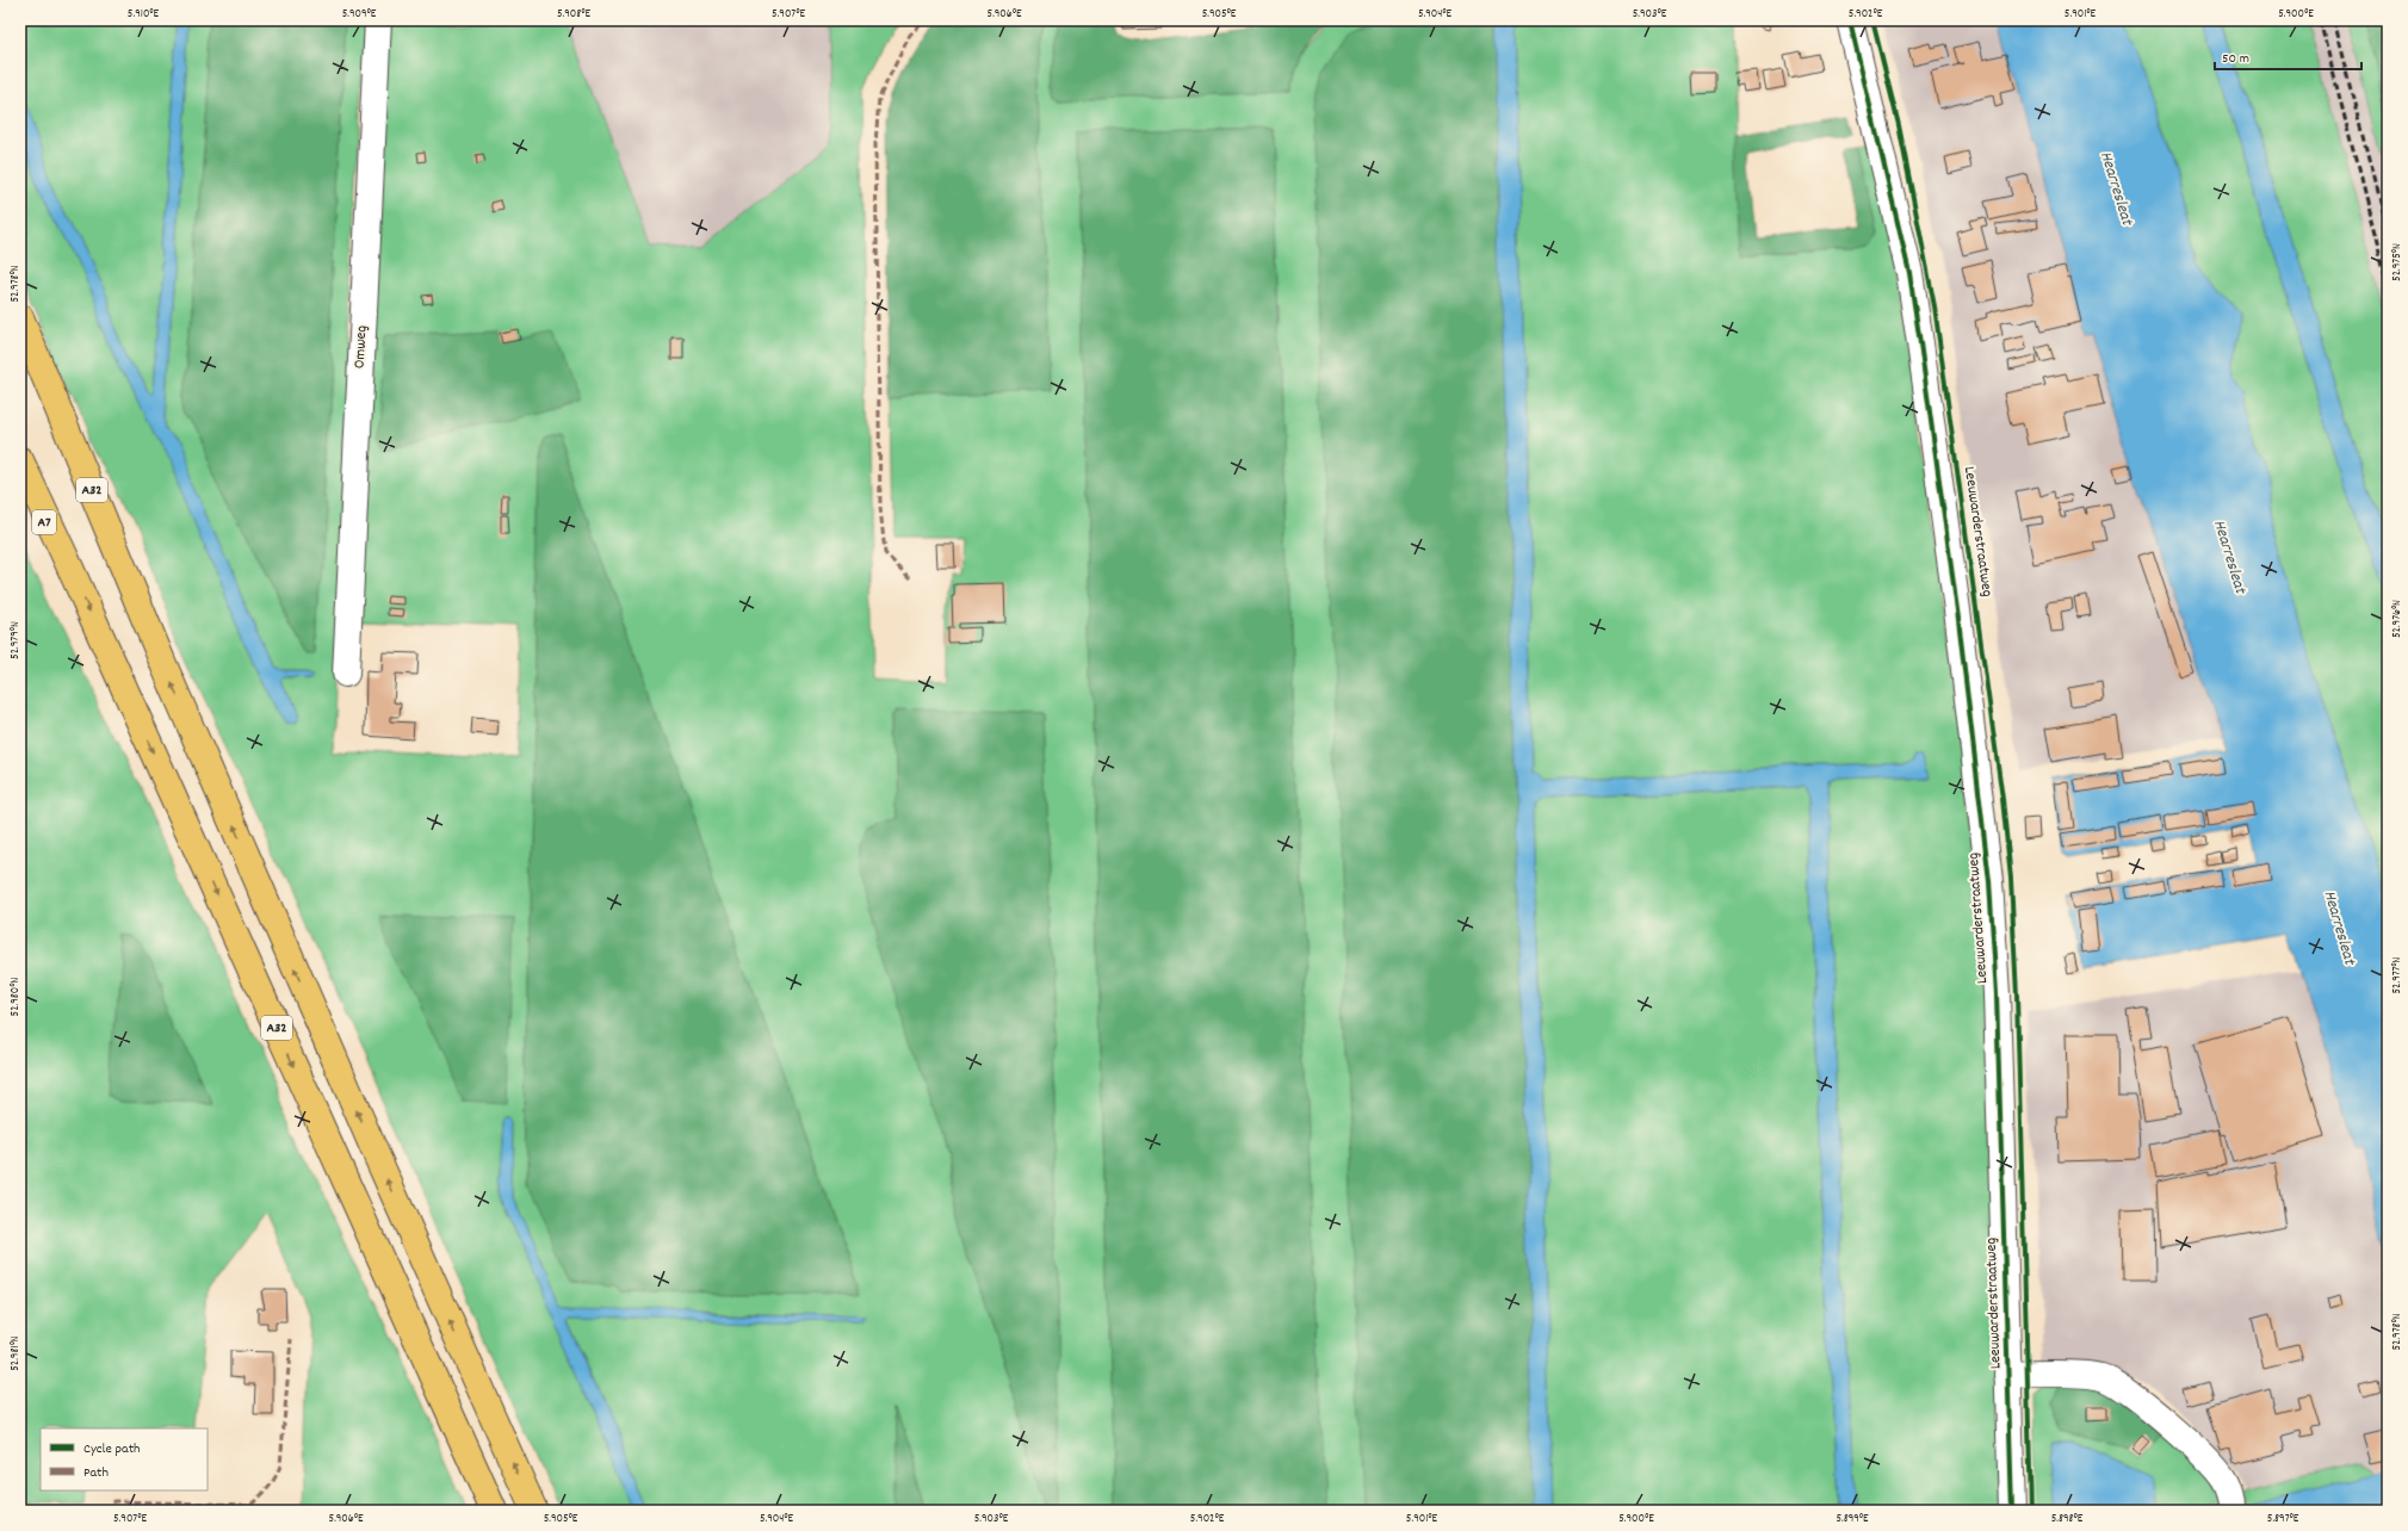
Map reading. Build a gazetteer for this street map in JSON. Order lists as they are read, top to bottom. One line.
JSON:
{"streets":{"highway":["A32","A7"],"street":["Omweg","Leeuwarderstraatweg"]},"crossings":[["A32","A7"]],"water":["Hearresleat"],"legend":["Cycle path","Path"],"scale_bar":"50 m","coordinates":["5.910°E","5.909°E","5.908°E","5.907°E","5.906°E","5.905°E","5.904°E","5.903°E","5.902°E","5.901°E","5.900°E","52.975°N","52.978°N","52.976°N","52.979°N","52.977°N","52.980°N","52.981°N","5.899°E","5.898°E","5.897°E"]}
